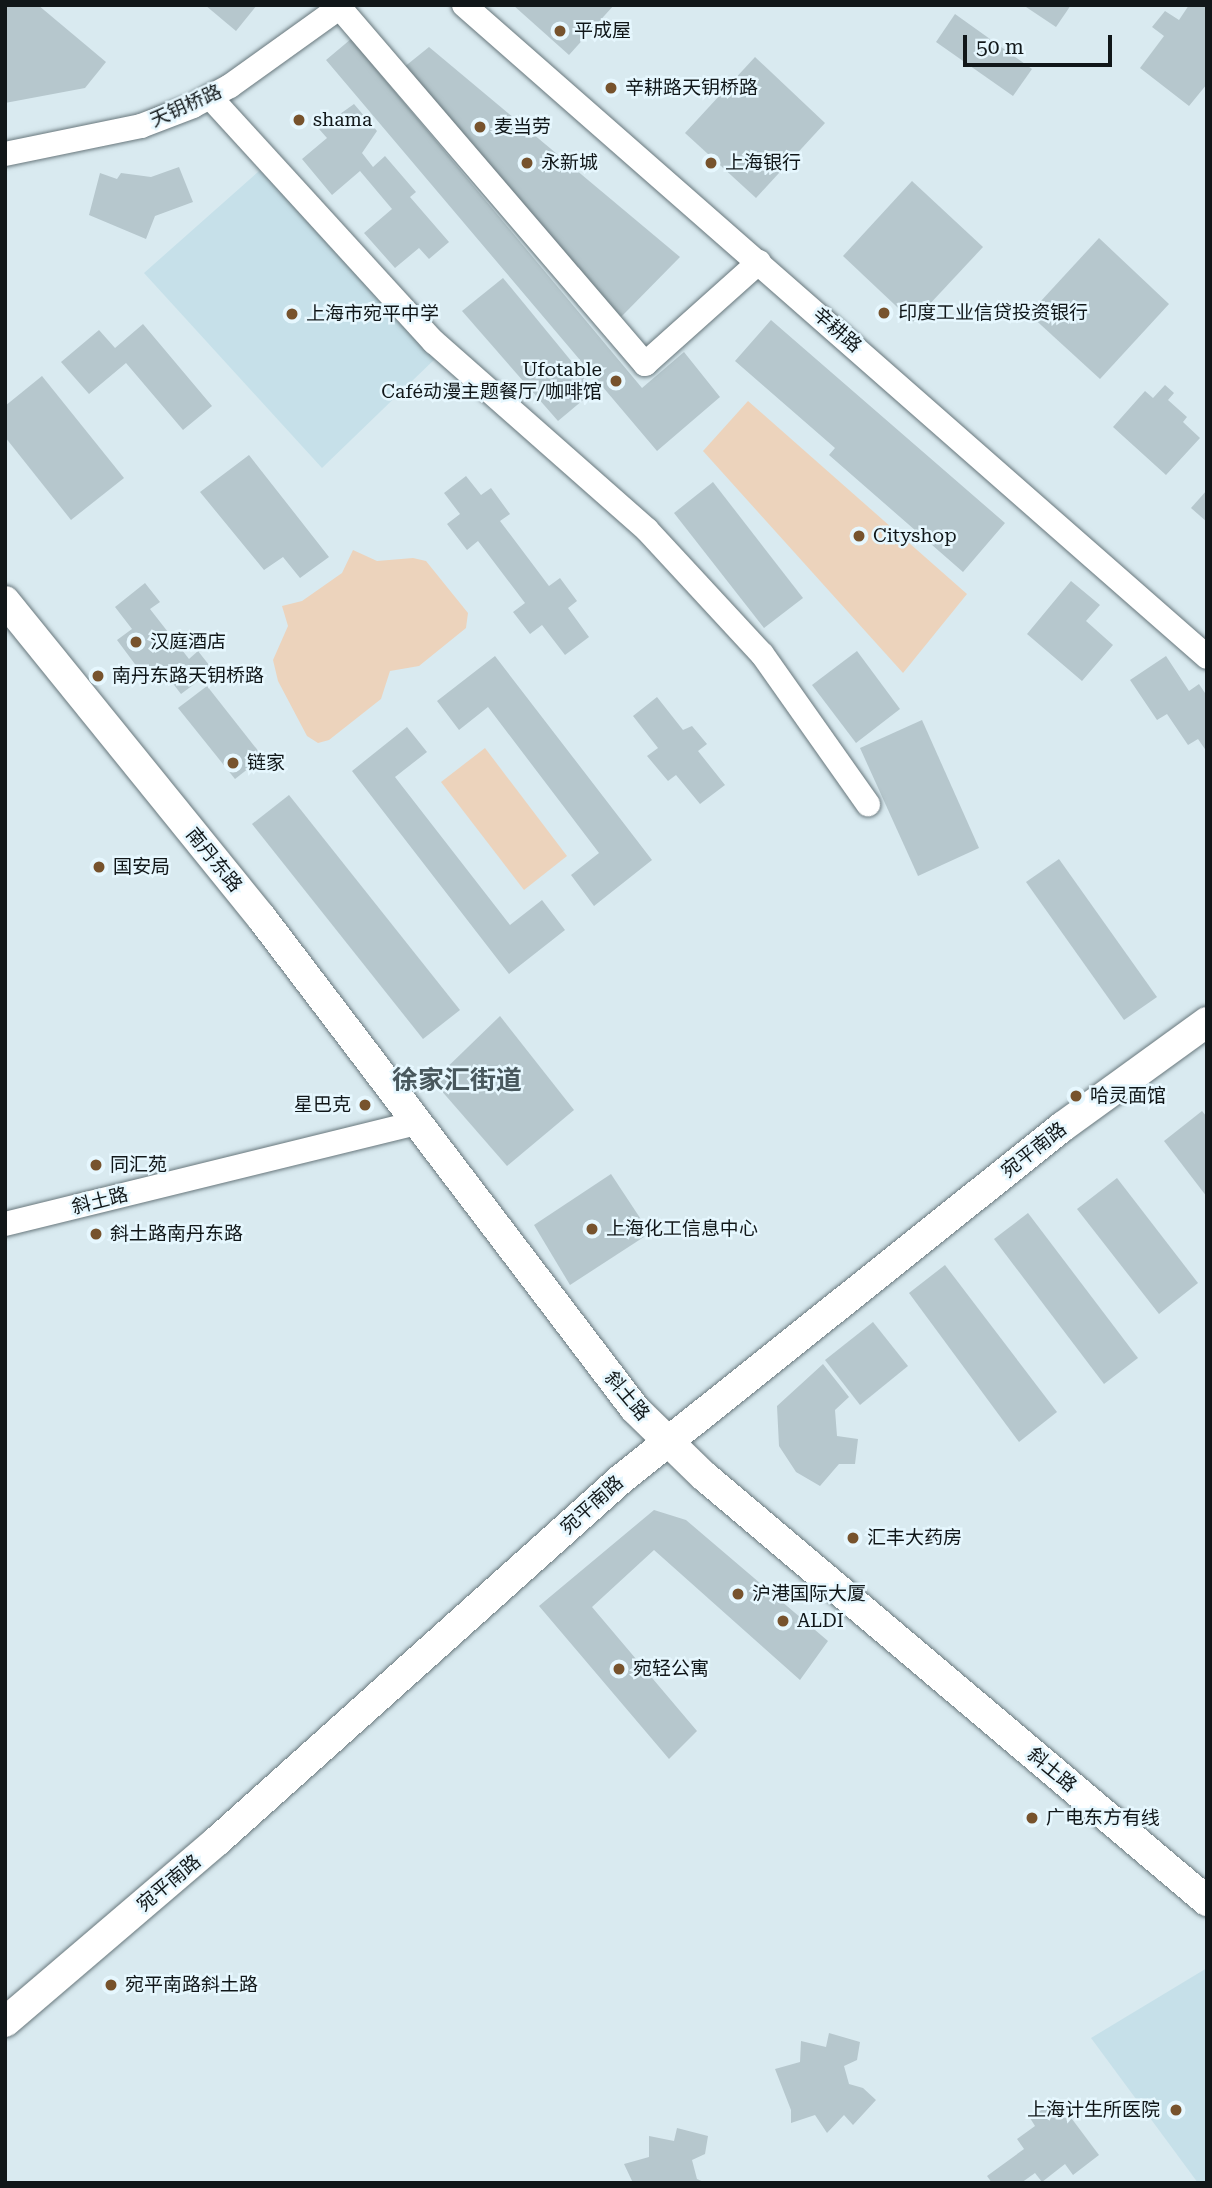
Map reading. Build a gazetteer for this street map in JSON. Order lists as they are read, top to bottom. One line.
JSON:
{"streets":{"main road":["南丹东路","宛平南路","斜土路"],"street":["天钥桥路","辛耕路"]},"crossings":[["南丹东路","斜土路"],["宛平南路","斜土路"]],"districts":["徐家汇街道"],"places":["平成屋","辛耕路天钥桥路","shama","麦当劳","永新城","上海银行","印度工业信贷投资银行","上海市宛平中学","Ufotable Café动漫主题餐厅/咖啡馆","Cityshop","汉庭酒店","南丹东路天钥桥路","链家","国安局","哈灵面馆","星巴克","同汇苑","上海化工信息中心","斜土路南丹东路","汇丰大药房","沪港国际大厦","ALDI","宛轻公寓","广电东方有线","宛平南路斜土路","上海计生所医院"],"scale_bar":"50 m"}
